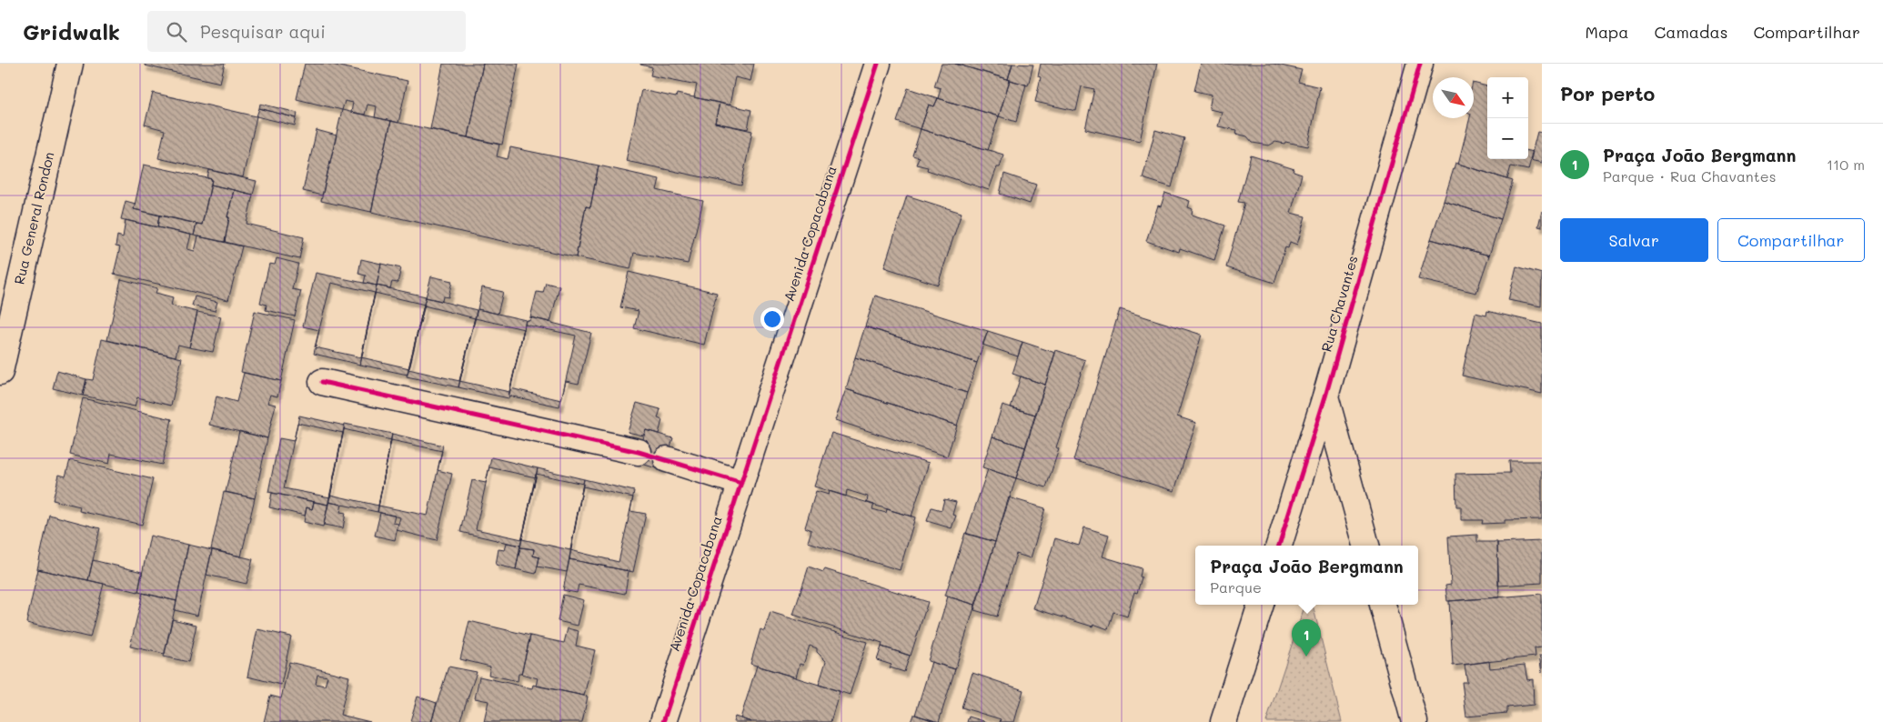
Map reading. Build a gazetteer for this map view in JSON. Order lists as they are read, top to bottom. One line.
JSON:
{"streets":{"street":["Rua General Rondon","Avenida Copacabana","Rua Chavantes"]},"north":"bottom right","page":{"header":"Gridwalk","search":"Pesquisar aqui","nav":["Mapa","Camadas","Compartilhar"],"heading":"Por perto","map_buttons":["+","−"],"list":[{"mark":"1","name":"Praça João Bergmann","note":"Parque · Rua Chavantes","value":"110 m"}],"buttons":["Salvar","Compartilhar"],"popup":["Praça João Bergmann","Parque"],"pins":"1"}}
